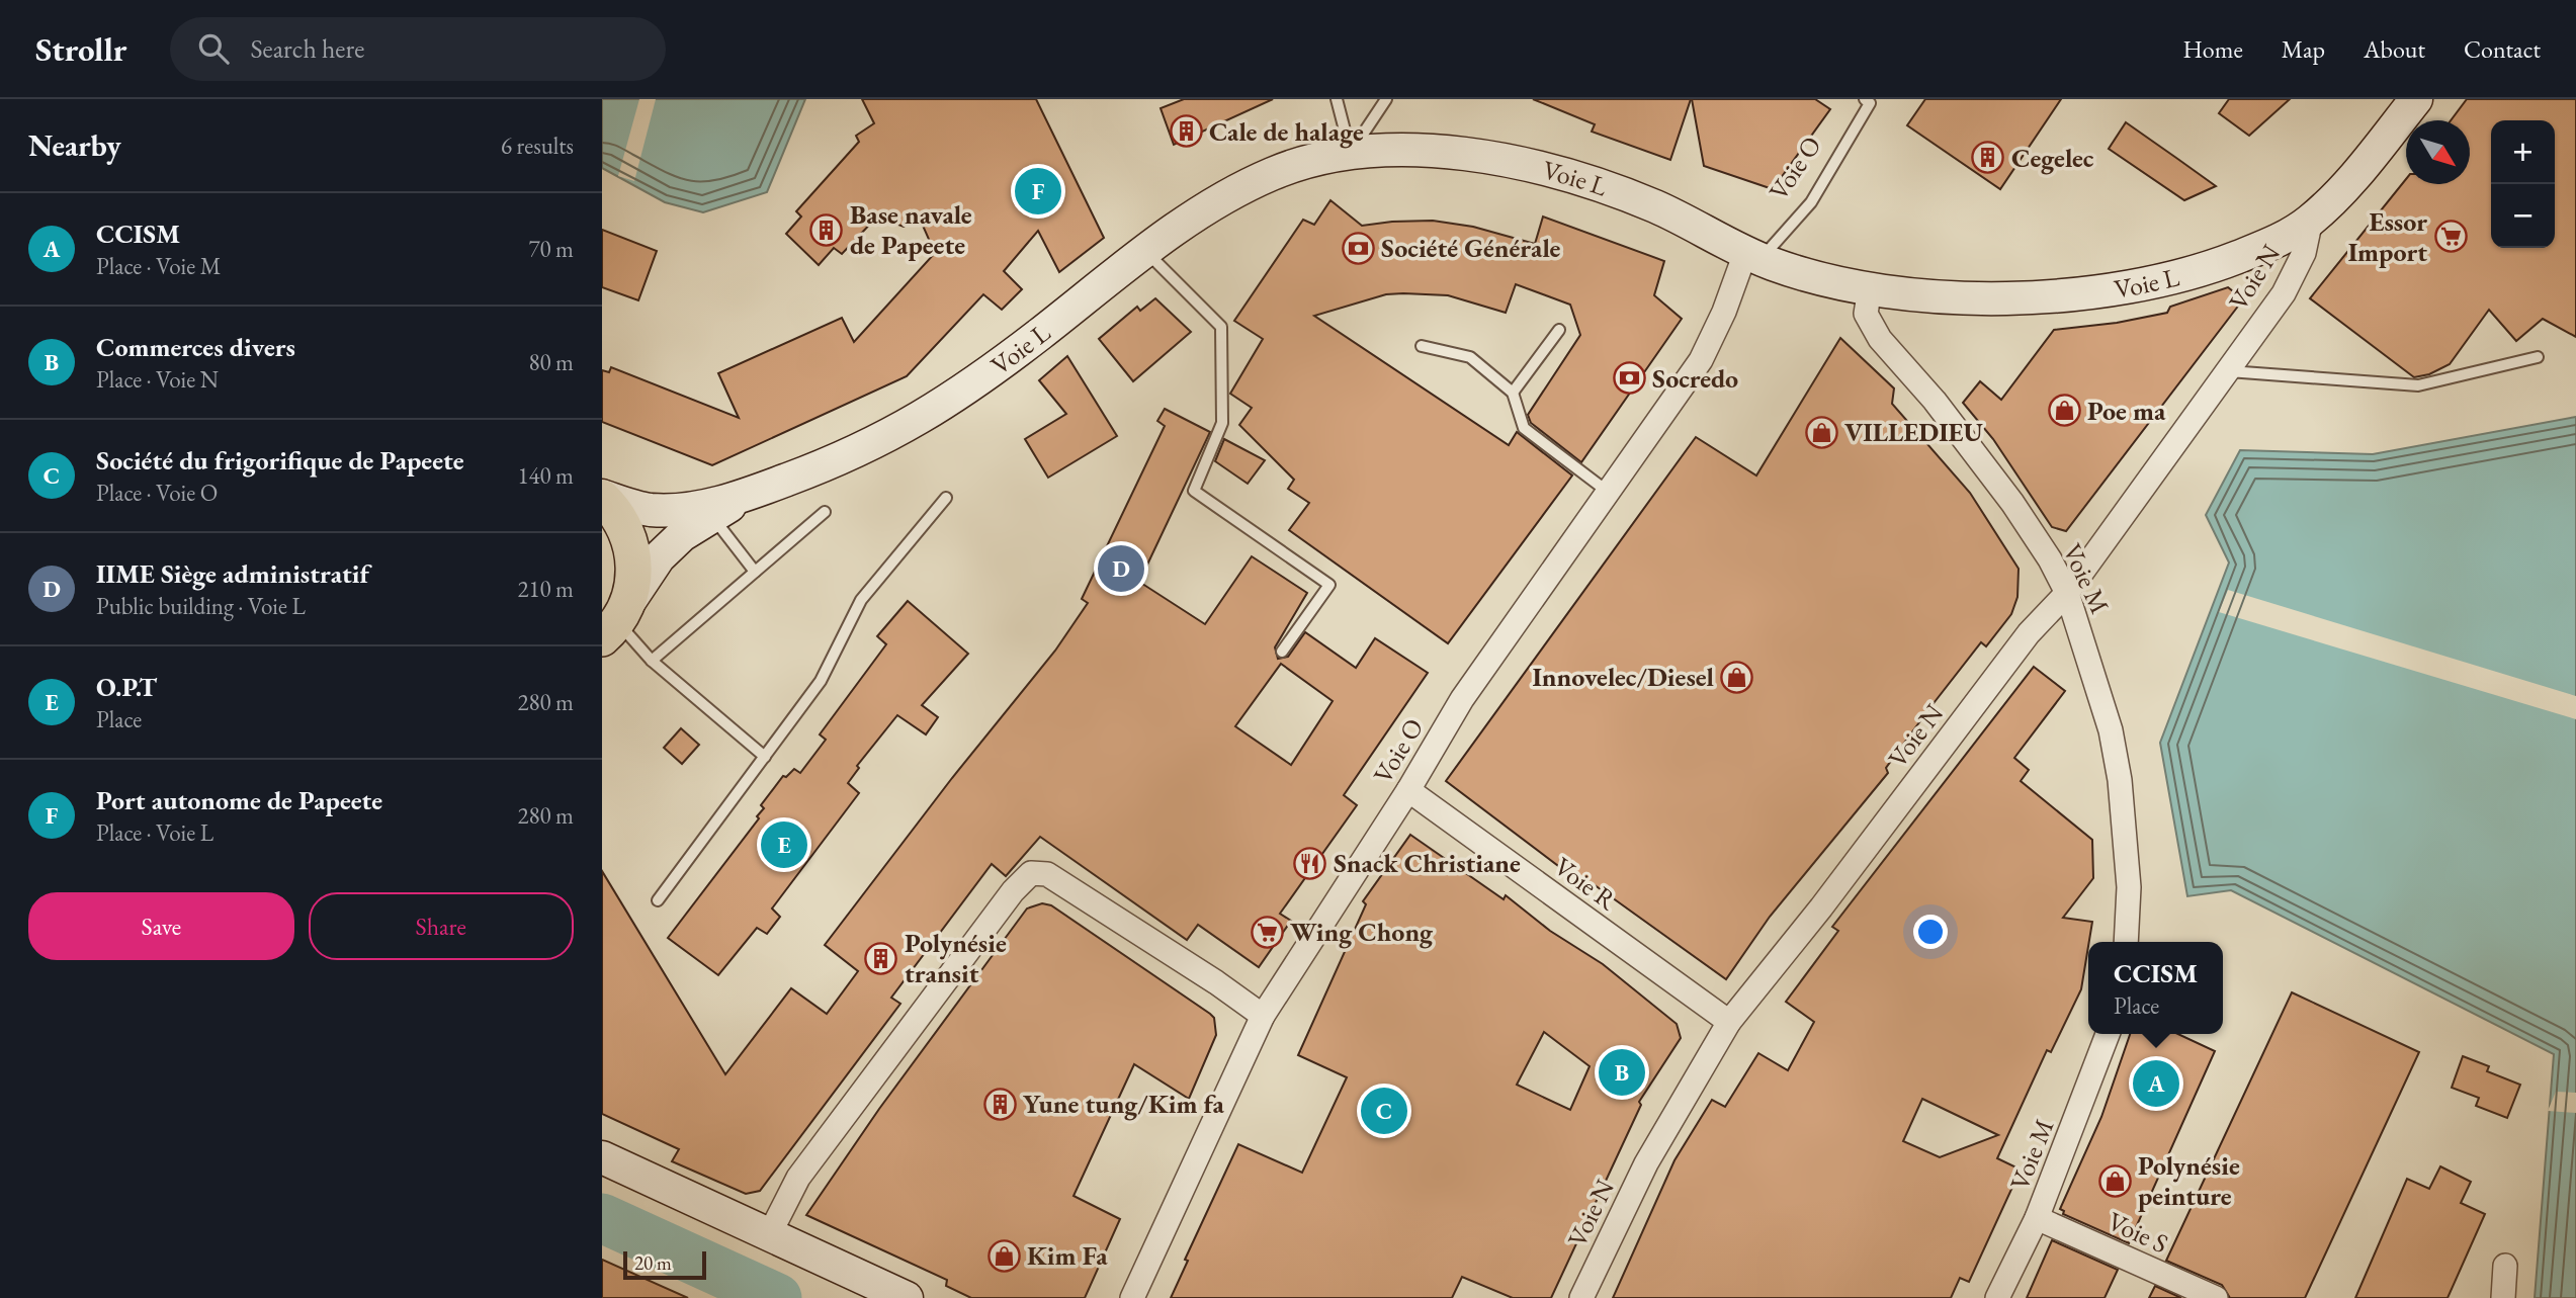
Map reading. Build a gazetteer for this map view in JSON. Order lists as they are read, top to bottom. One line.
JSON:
{"streets":{"street":["Voie O","Voie L","Voie N","Voie M","Voie R","Voie S"]},"crossings":[["Voie O","Voie L"],["Voie O","Voie R"],["Voie L","Voie N"],["Voie L","Voie M"],["Voie N","Voie M"],["Voie N","Voie R"],["Voie M","Voie S"]],"places":{"building":["Cale de halage","Cegelec","Base navale de Papeete","Polynésie transit","Yune tung/Kim fa"],"supermarket":["Essor Import","Wing Chong"],"bank":["Société Générale","Socredo"],"shop":["Poe ma","VILLEDIEU","Innovelec/Diesel","Polynésie peinture","Kim Fa"],"restaurant":["Snack Christiane"]},"scale_bar":"20 m","north":"bottom right","page":{"header":"Strollr","search":"Search here","nav":["Home","Map","About","Contact"],"heading":["Nearby","6 results"],"map_buttons":["+","−"],"pins":["F","D","E","B","A","C"],"list":[{"mark":"A","name":"CCISM","note":"Place · Voie M","value":"70 m"},{"mark":"B","name":"Commerces divers","note":"Place · Voie N","value":"80 m"},{"mark":"C","name":"Société du frigorifique de Papeete","note":"Place · Voie O","value":"140 m"},{"mark":"D","name":"IIME Siège administratif","note":"Public building · Voie L","value":"210 m"},{"mark":"E","name":"O.P.T","note":"Place","value":"280 m"},{"mark":"F","name":"Port autonome de Papeete","note":"Place · Voie L","value":"280 m"}],"buttons":["Save","Share"],"popup":["CCISM","Place"],"scale":"20 m"}}
